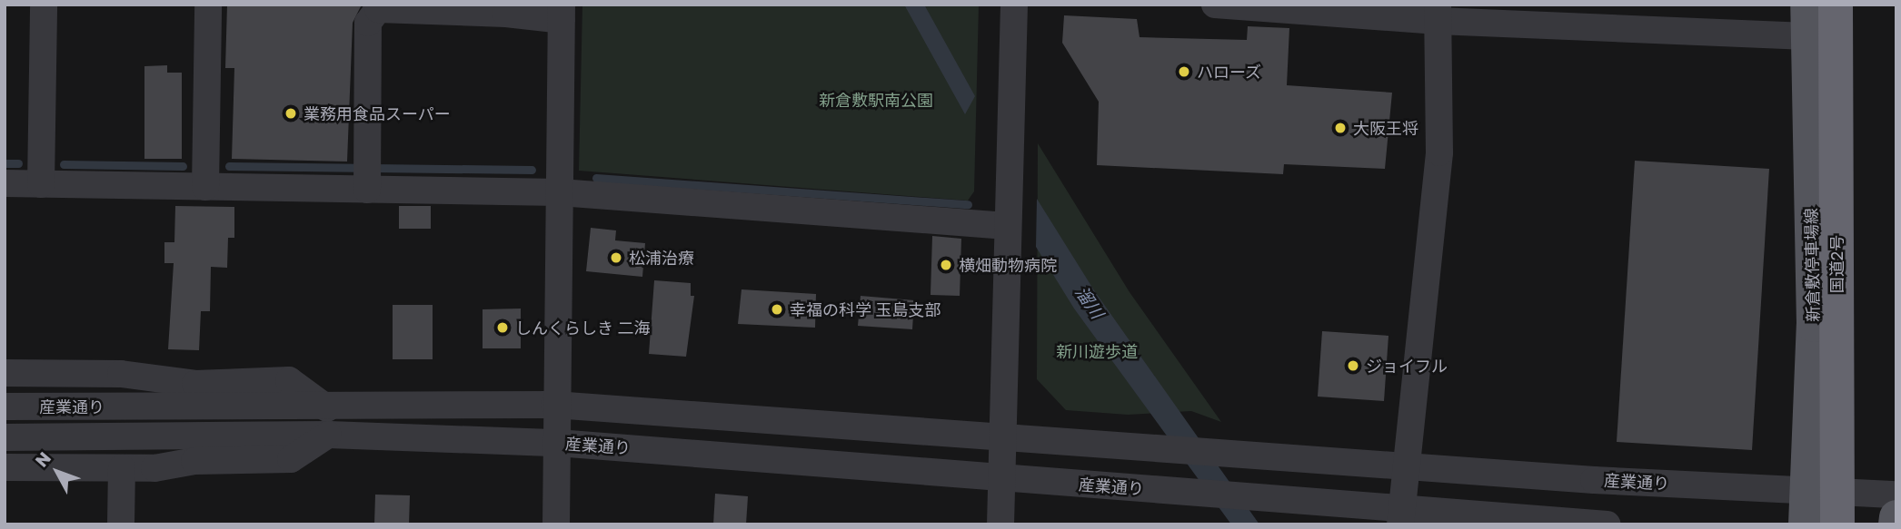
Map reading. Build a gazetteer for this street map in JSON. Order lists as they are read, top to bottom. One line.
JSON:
{"streets":{"highway":["国道2号"],"main road":["新倉敷停車場線"],"street":["産業通り"]},"crossings":[["新倉敷停車場線","産業通り"]],"water":["溜川"],"parks":["新倉敷駅南公園","新川遊歩道"],"places":["ハローズ","業務用食品スーパー","大阪王将","松浦治療","横畑動物病院","幸福の科学 玉島支部","しんくらしき 二海","ジョイフル"],"north":"top left"}
